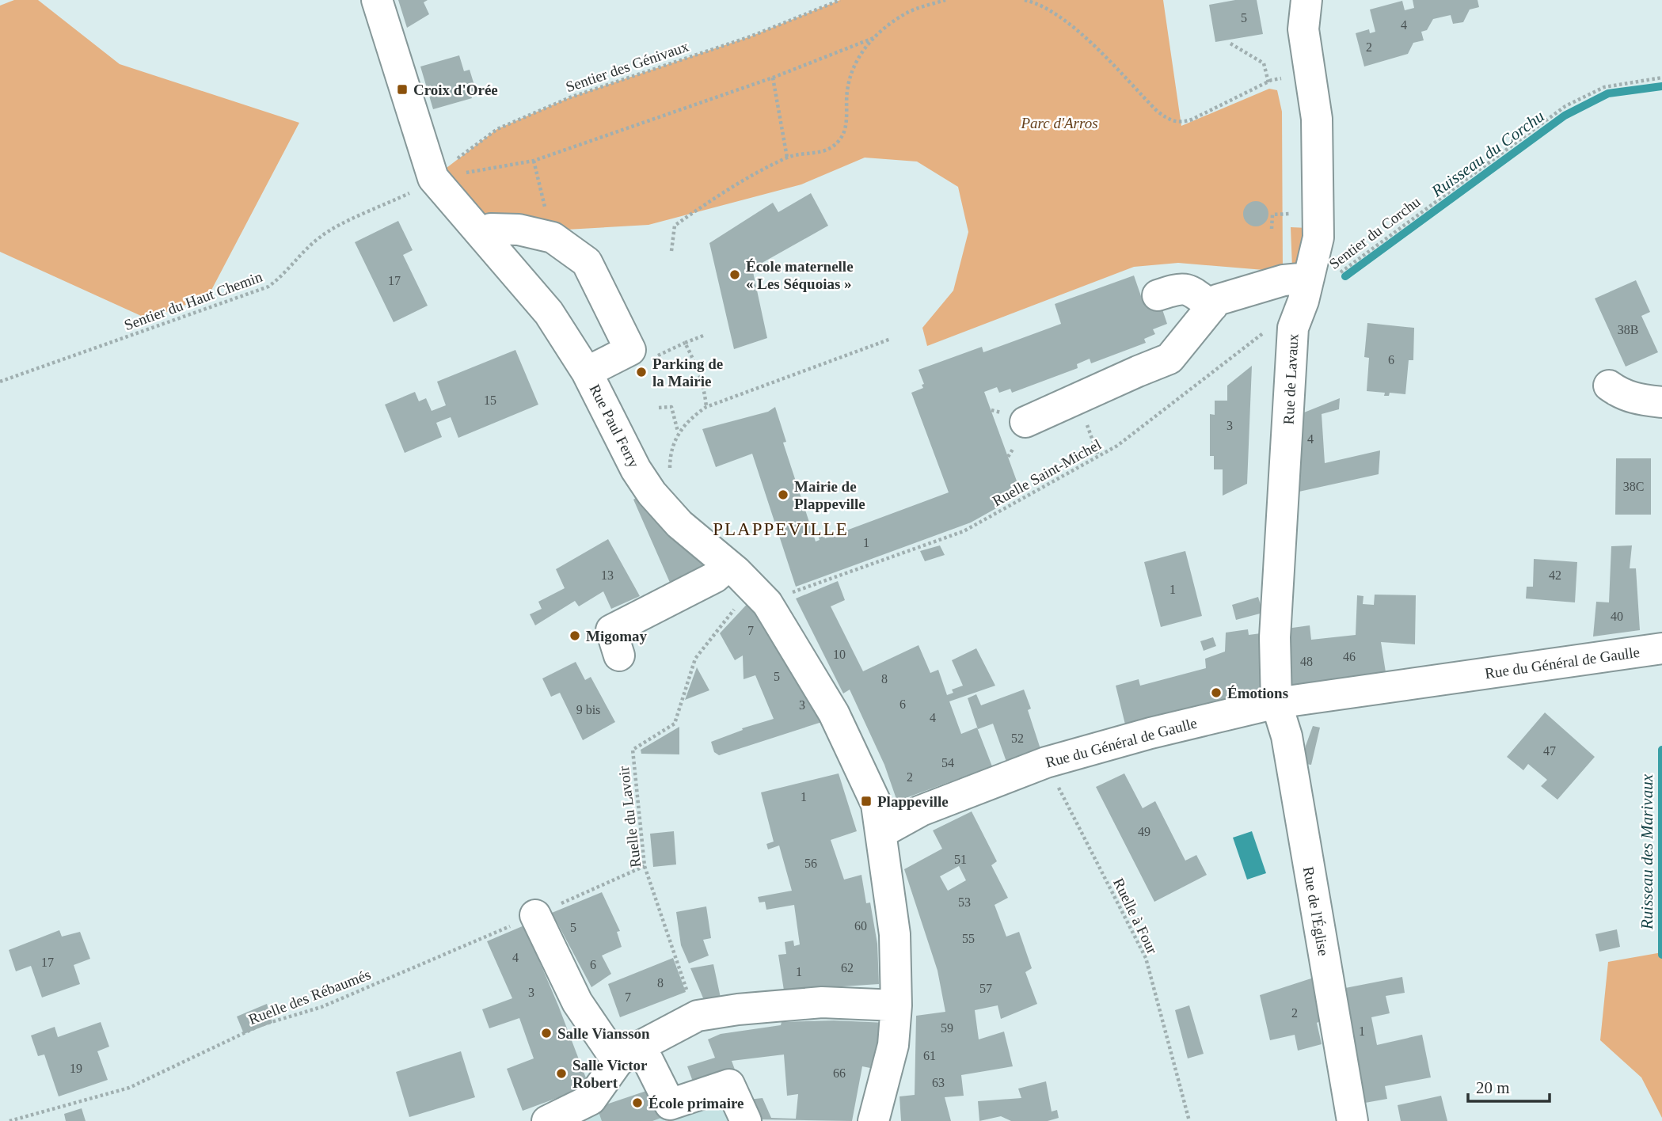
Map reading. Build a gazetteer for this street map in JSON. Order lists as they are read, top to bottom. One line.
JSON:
{"streets":{"street":["Rue de Lavaux","Rue Paul Ferry","Rue du Général de Gaulle","Rue de l'Église"],"path":["Sentier des Génivaux","Sentier du Corchu","Sentier du Haut Chemin","Ruelle Saint-Michel","Ruelle du Lavoir","Ruelle à Four","Ruelle des Rébaumés"]},"crossings":[["Sentier des Génivaux","Sentier du Haut Chemin"],["Sentier des Génivaux","Rue Paul Ferry"],["Sentier du Corchu","Rue de Lavaux"],["Sentier du Haut Chemin","Rue Paul Ferry"],["Rue de Lavaux","Rue du Général de Gaulle"],["Rue de Lavaux","Rue de l'Église"],["Rue Paul Ferry","Ruelle Saint-Michel"],["Rue Paul Ferry","Rue du Général de Gaulle"],["Rue Paul Ferry","Ruelle du Lavoir"],["Ruelle Saint-Michel","Ruelle du Lavoir"],["Rue du Général de Gaulle","Rue de l'Église"],["Rue du Général de Gaulle","Ruelle à Four"],["Ruelle du Lavoir","Ruelle des Rébaumés"]],"districts":["PLAPPEVILLE"],"water":["Ruisseau du Corchu","Ruisseau des Marivaux"],"parks":["Parc d'Arros"],"places":{"transit":["Croix d'Orée","Plappeville"],"other":["École maternelle « Les Séquoias »","Parking de la Mairie","Mairie de Plappeville","Migomay","Émotions","Salle Viansson","Salle Victor Robert","École primaire"]},"house_numbers":["5","4","2","17","38B","6","15","3","4","38C","1","13","42","1","40","7","10","46","48","5","8","6","3","9 bis","4","52","47","54","2","1","49","51","56","53","60","5","55","4","17","6","62","1","8","57","3","7","2","59","1","61","19","66","63"],"scale_bar":"20 m"}
